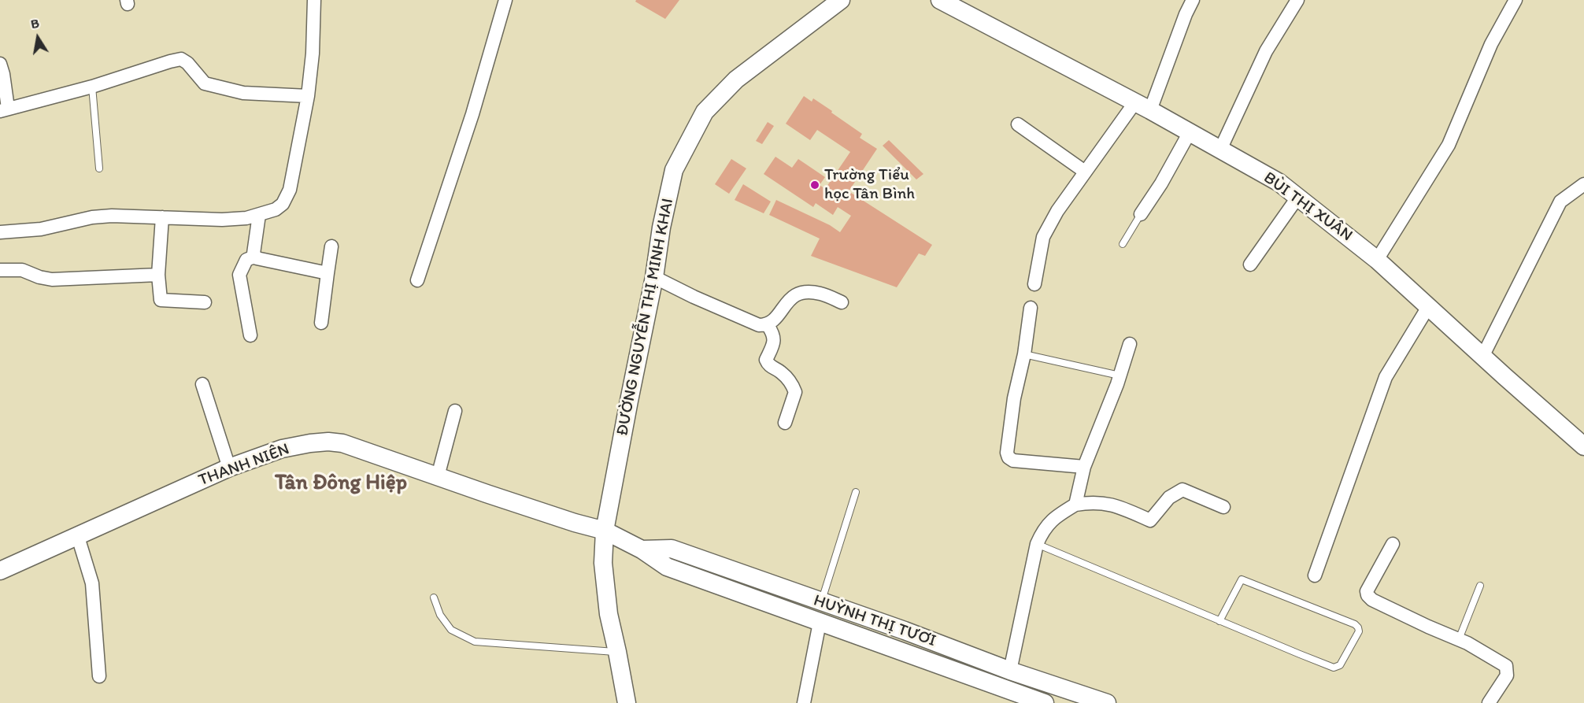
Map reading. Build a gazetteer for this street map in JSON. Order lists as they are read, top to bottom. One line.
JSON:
{"streets":{"street":["BÙI THỊ XUÂN","ĐƯỜNG NGUYỄN THỊ MINH KHAI","THANH NIÊN","HUỲNH THỊ TƯƠI"]},"crossings":[["ĐƯỜNG NGUYỄN THỊ MINH KHAI","THANH NIÊN"],["ĐƯỜNG NGUYỄN THỊ MINH KHAI","HUỲNH THỊ TƯƠI"],["THANH NIÊN","HUỲNH THỊ TƯƠI"]],"districts":["Tân Đông Hiệp"],"places":["Trường Tiểu học Tân Bình"],"north":"top"}
